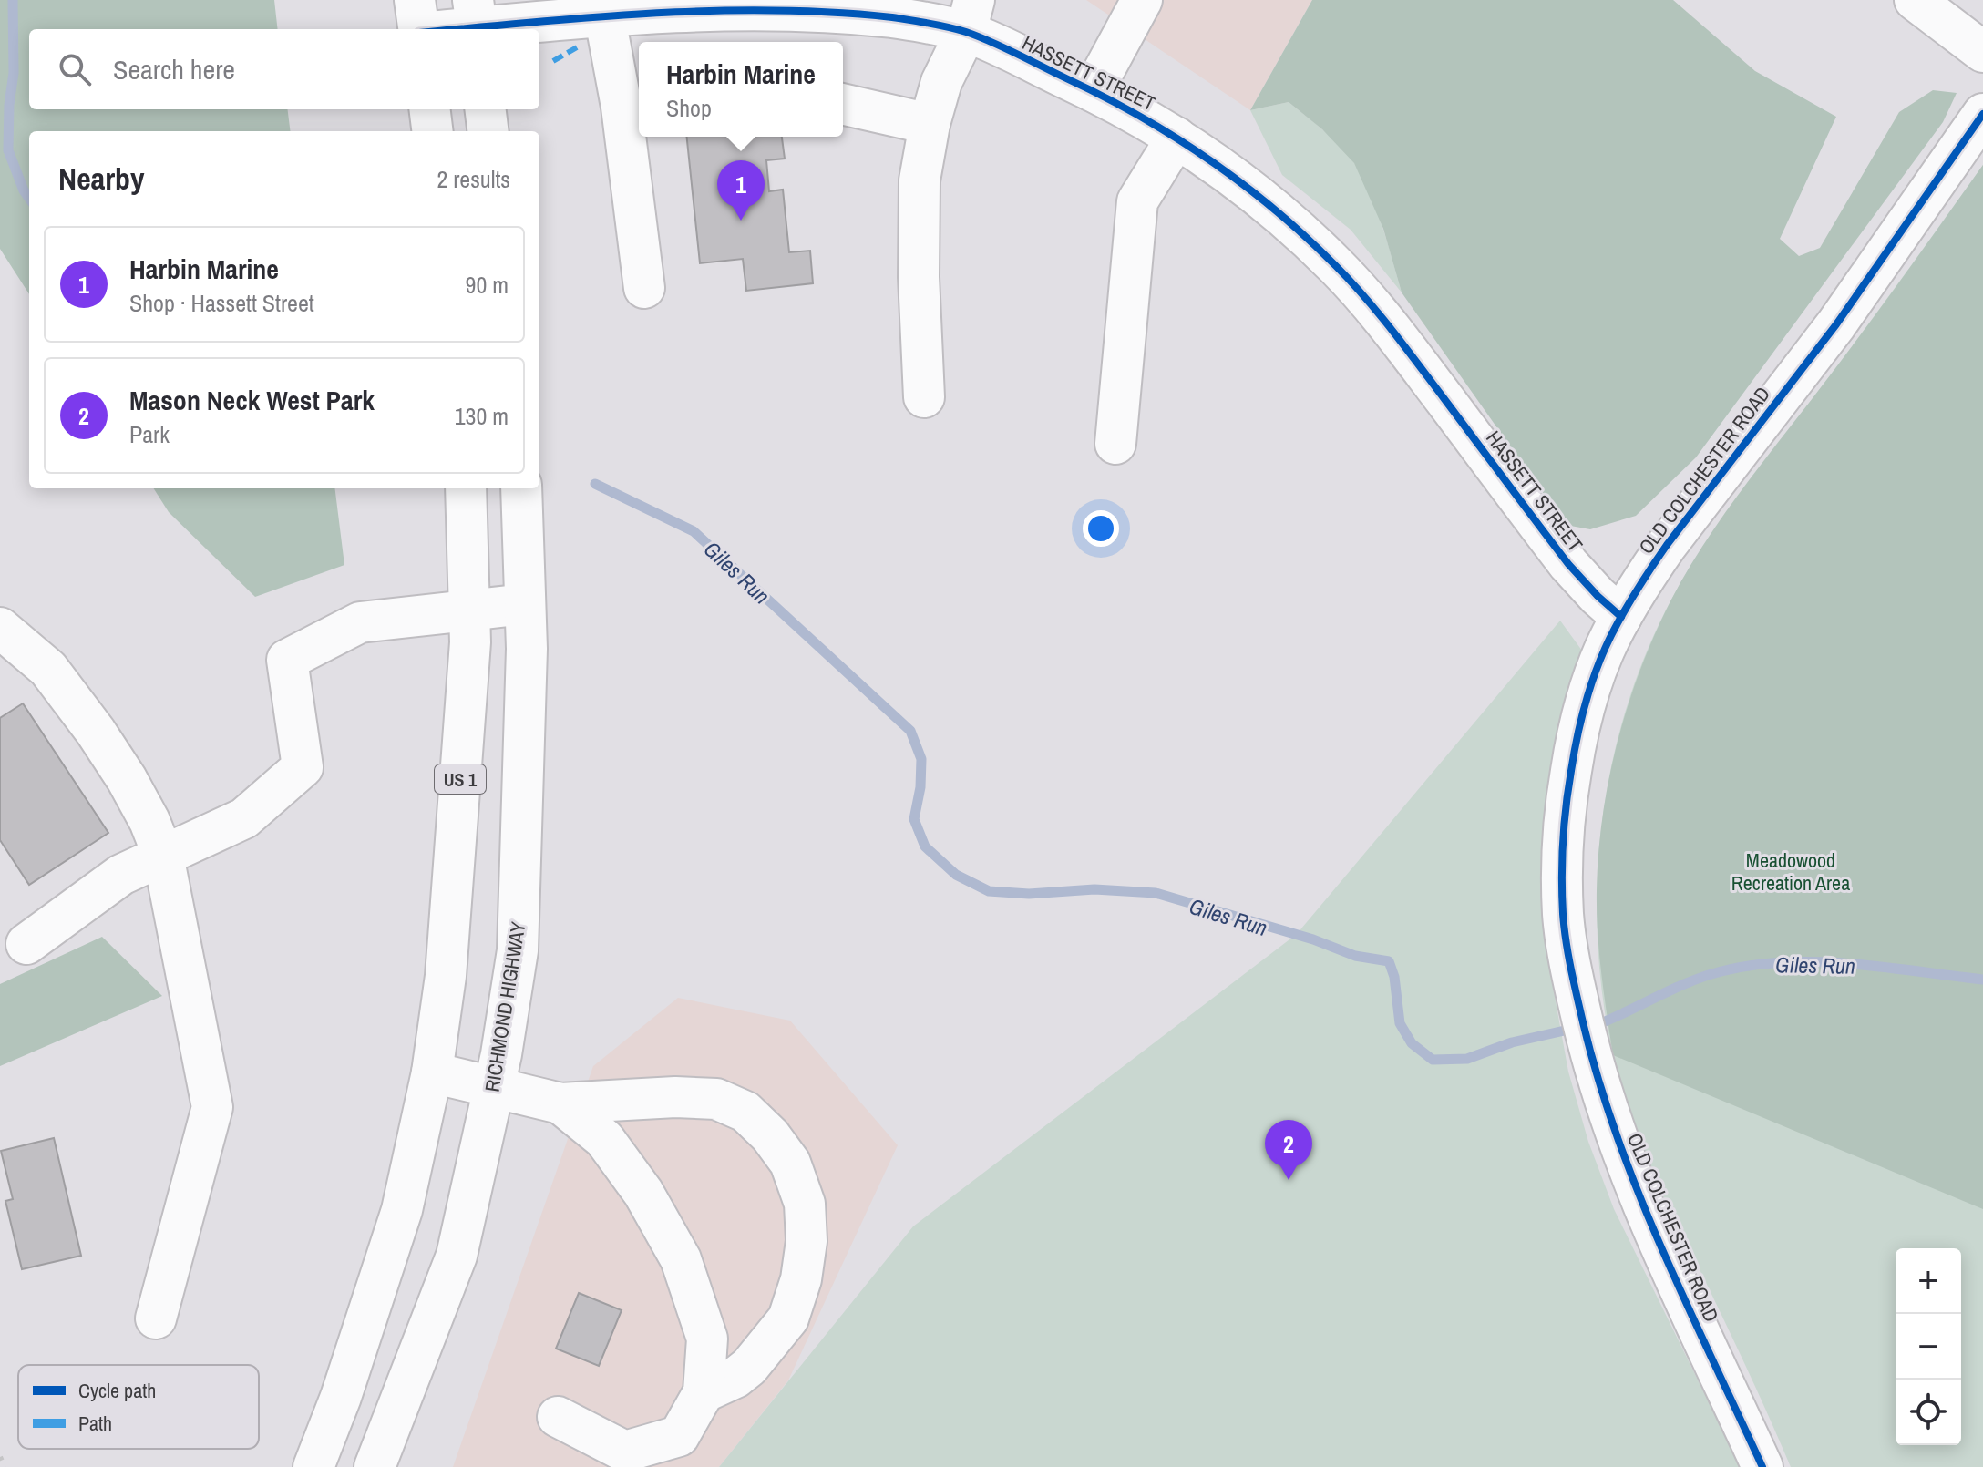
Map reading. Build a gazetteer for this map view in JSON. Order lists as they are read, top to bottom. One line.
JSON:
{"streets":{"main road":["HASSETT STREET","OLD COLCHESTER ROAD","US 1","RICHMOND HIGHWAY"]},"crossings":[["HASSETT STREET","OLD COLCHESTER ROAD"]],"water":["Giles Run"],"parks":["Meadowood Recreation Area"],"legend":["Cycle path","Path"],"page":{"search":"Search here","popup":["Harbin Marine","Shop"],"heading":["Nearby","2 results"],"pins":["1","2"],"list":[{"mark":"1","name":"Harbin Marine","note":"Shop · Hassett Street","value":"90 m"},{"mark":"2","name":"Mason Neck West Park","note":"Park","value":"130 m"}],"map_buttons":["+","−"]}}
